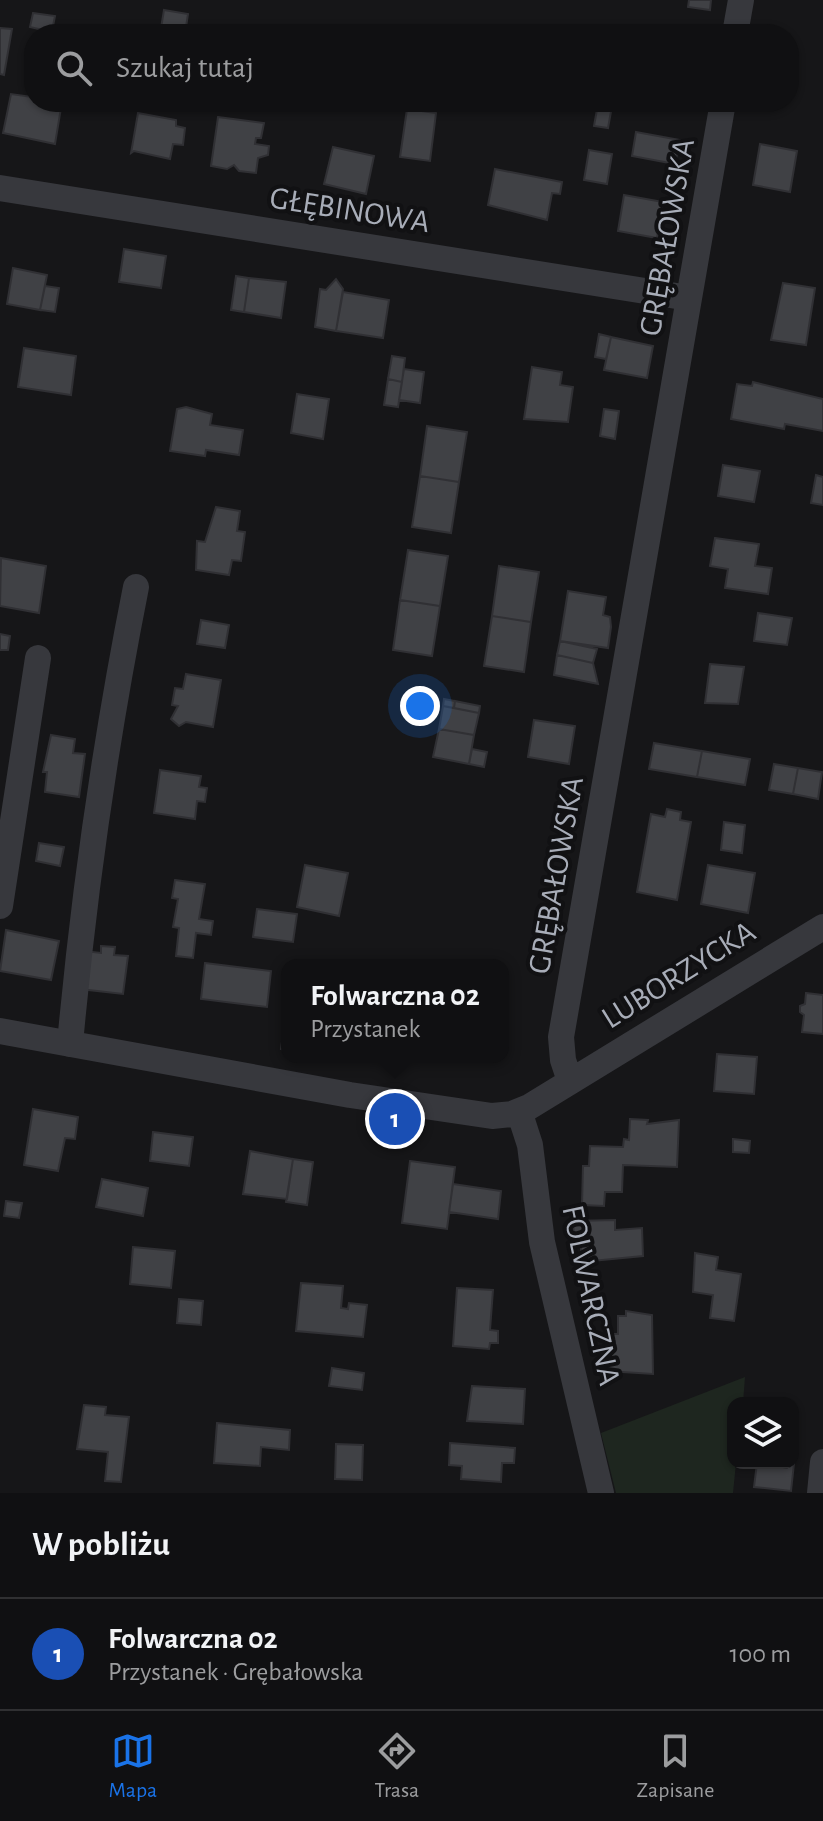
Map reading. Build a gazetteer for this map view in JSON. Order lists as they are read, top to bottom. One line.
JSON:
{"streets":{"street":["GŁĘBINOWA","GRĘBAŁOWSKA","LUBORZYCKA","FOLWARCZNA"]},"crossings":[["GŁĘBINOWA","GRĘBAŁOWSKA"],["GRĘBAŁOWSKA","LUBORZYCKA"]],"page":{"search":"Szukaj tutaj","popup":["Folwarczna 02","Przystanek"],"pins":"1","heading":"W pobliżu","list":[{"mark":"1","name":"Folwarczna 02","note":"Przystanek · Grębałowska","value":"100 m"}],"nav":["Mapa","Trasa","Zapisane"]}}
